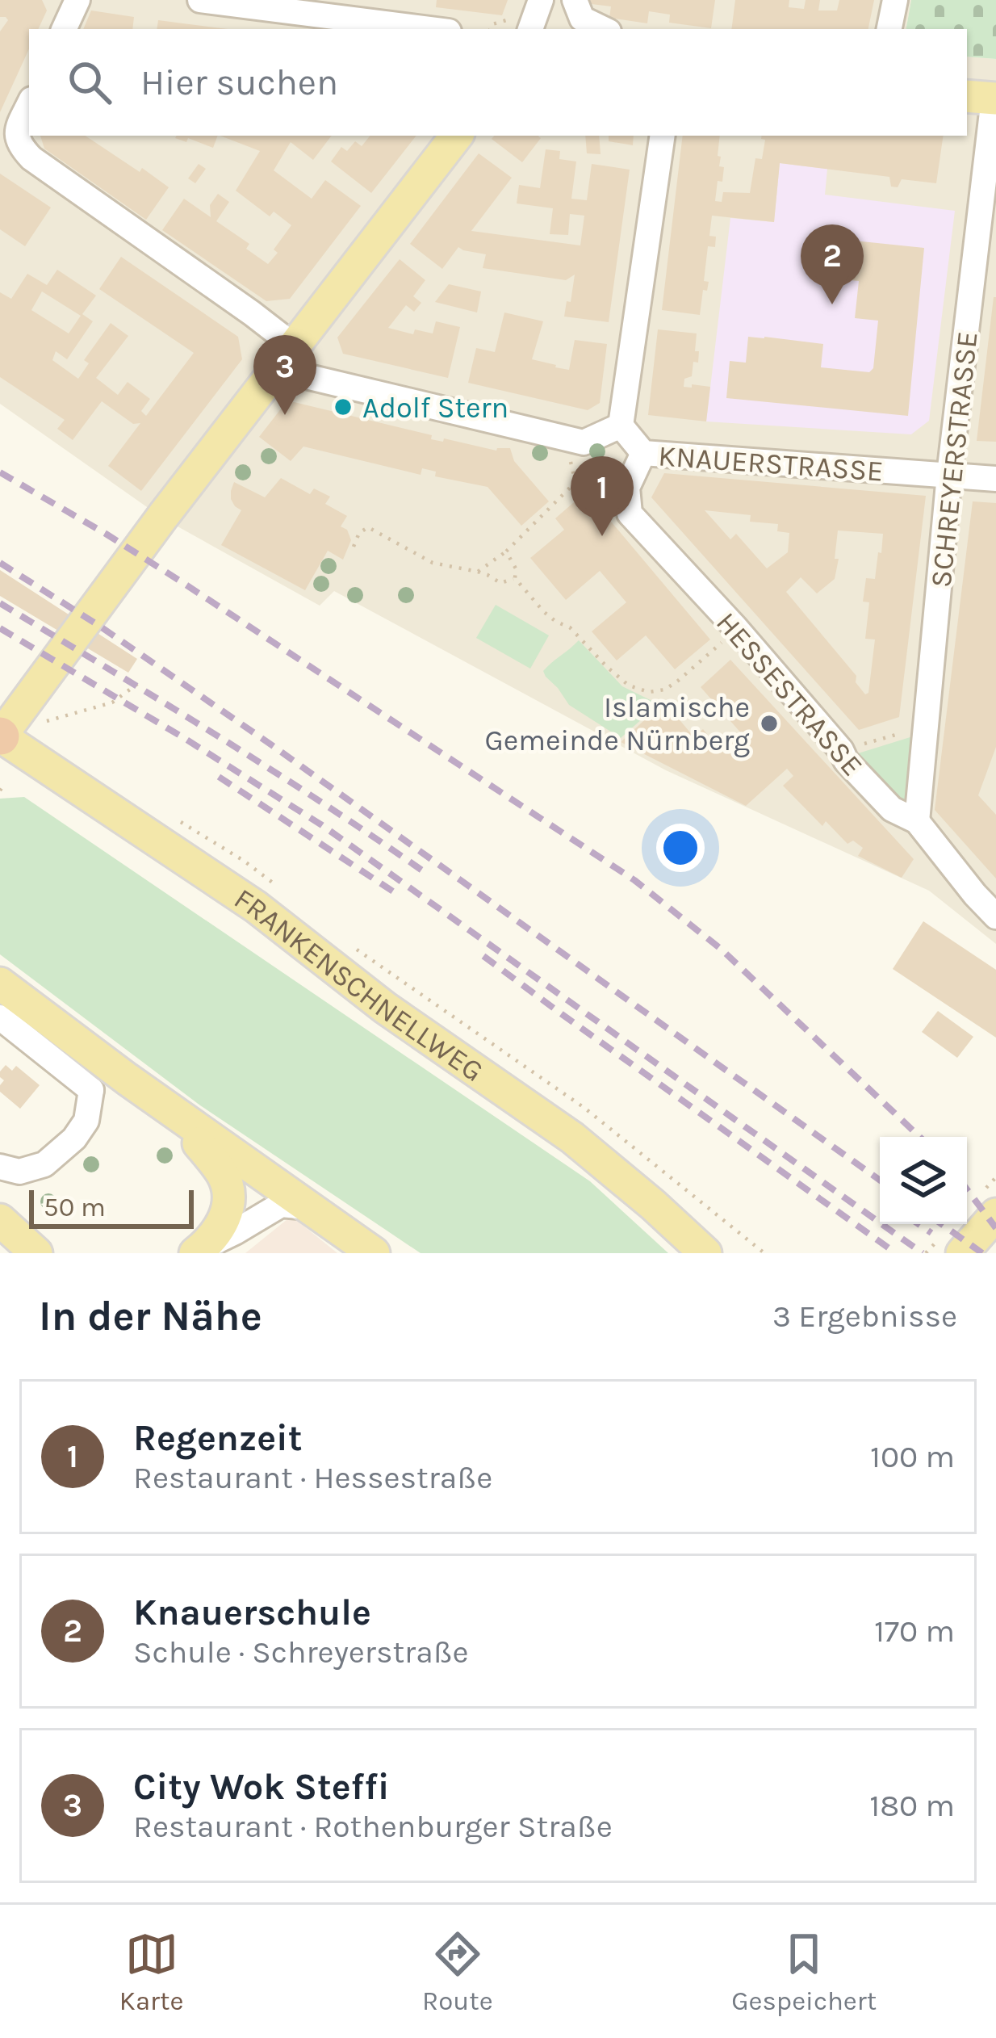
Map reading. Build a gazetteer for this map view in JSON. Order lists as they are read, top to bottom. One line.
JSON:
{"streets":{"main road":["FRANKENSCHNELLWEG"],"street":["SCHREYERSTRASSE","KNAUERSTRASSE","HESSESTRASSE"]},"crossings":[["SCHREYERSTRASSE","KNAUERSTRASSE"],["SCHREYERSTRASSE","HESSESTRASSE"],["KNAUERSTRASSE","HESSESTRASSE"]],"places":["Adolf Stern","Islamische Gemeinde Nürnberg"],"scale_bar":"50 m","page":{"search":"Hier suchen","pins":["2","3","1"],"scale":"50 m","heading":["In der Nähe","3 Ergebnisse"],"list":[{"mark":"1","name":"Regenzeit","note":"Restaurant · Hessestraße","value":"100 m"},{"mark":"2","name":"Knauerschule","note":"Schule · Schreyerstraße","value":"170 m"},{"mark":"3","name":"City Wok Steffi","note":"Restaurant · Rothenburger Straße","value":"180 m"}],"nav":["Karte","Route","Gespeichert"]}}
